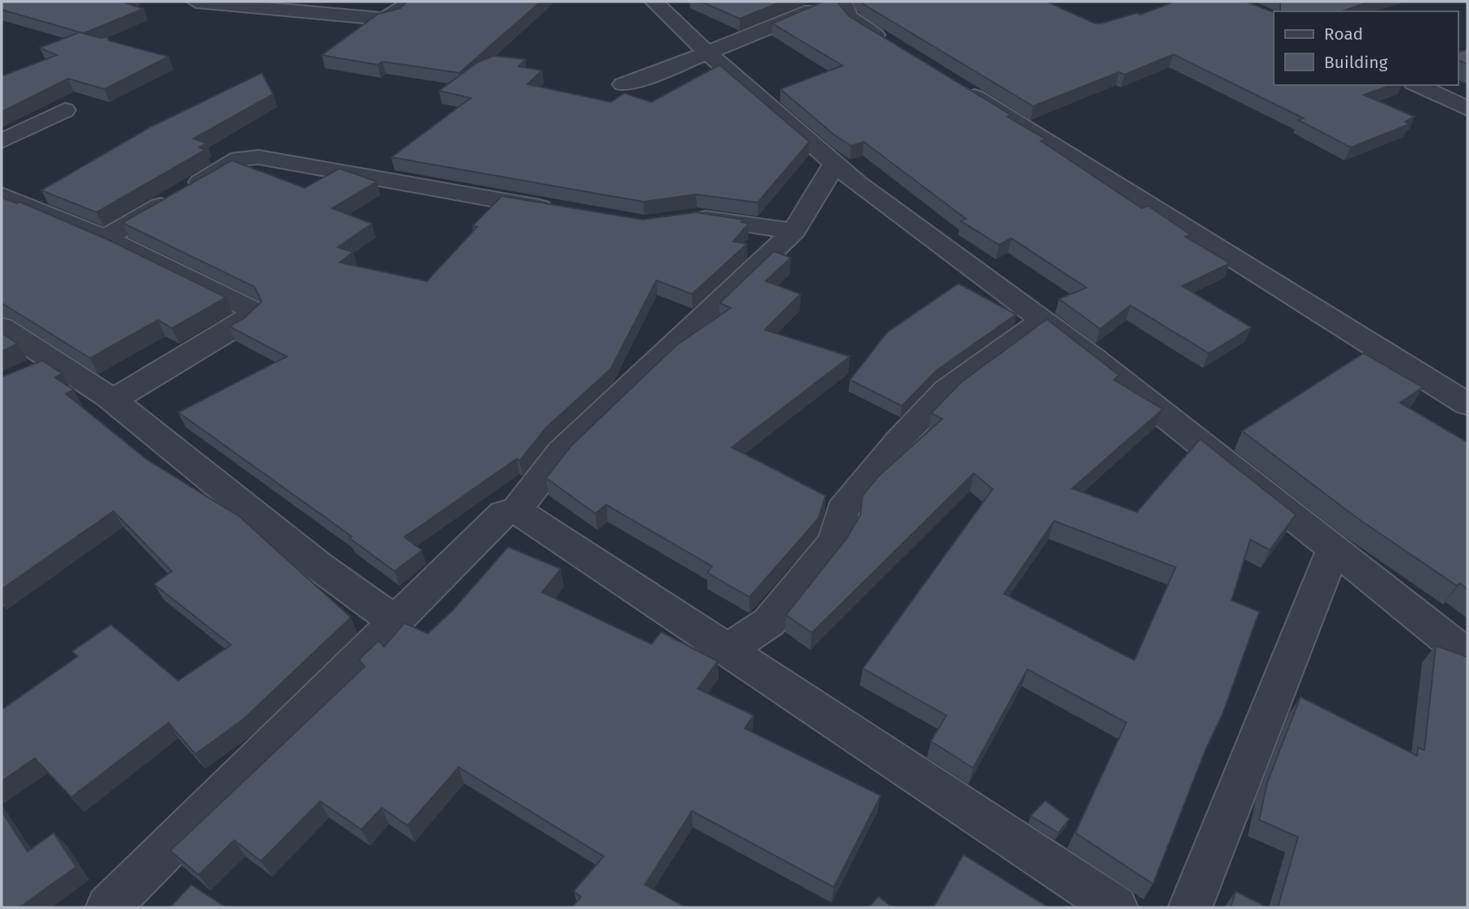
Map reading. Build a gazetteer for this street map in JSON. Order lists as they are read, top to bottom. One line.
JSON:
{"legend":["Road","Building"]}
